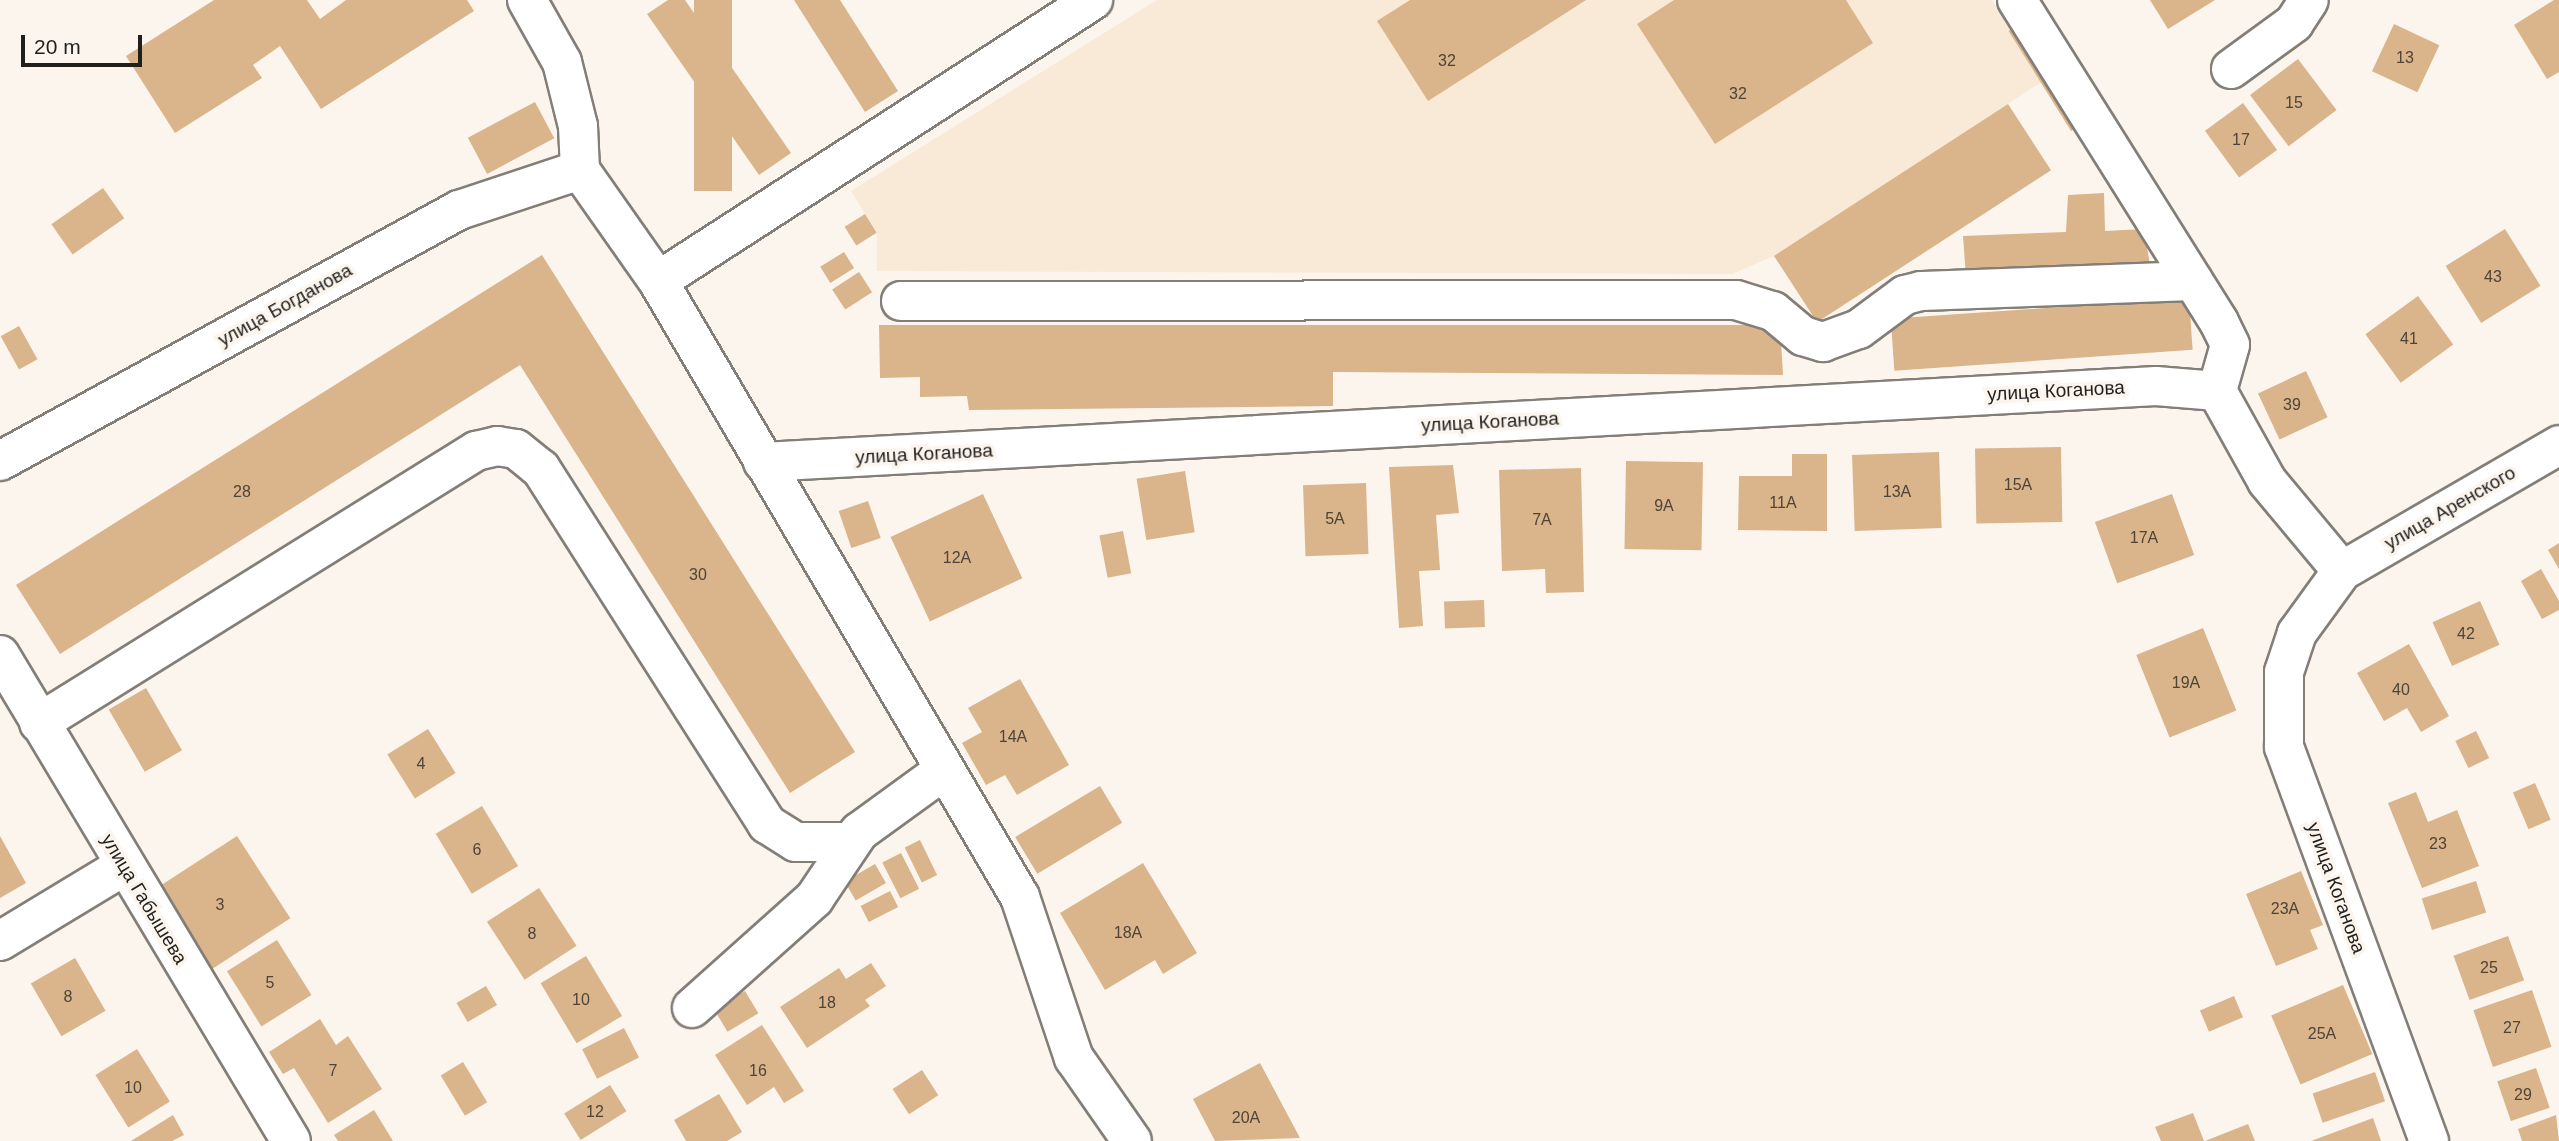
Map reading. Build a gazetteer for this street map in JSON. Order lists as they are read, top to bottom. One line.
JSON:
{"streets":{"street":["улица Богданова","улица Коганова","улица Аренского","улица Габышева"]},"crossings":[["улица Коганова","улица Аренского"]],"house_numbers":["13","32","32","15","17","43","41","39","15А","28","13А","11А","9А","5А","7А","17А","12А","30","42","19А","40","14А","4","23","6","3","23А","18А","8","25","5","8","10","18","27","25А","7","16","10","29","12","20А"],"scale_bar":"20 m"}
